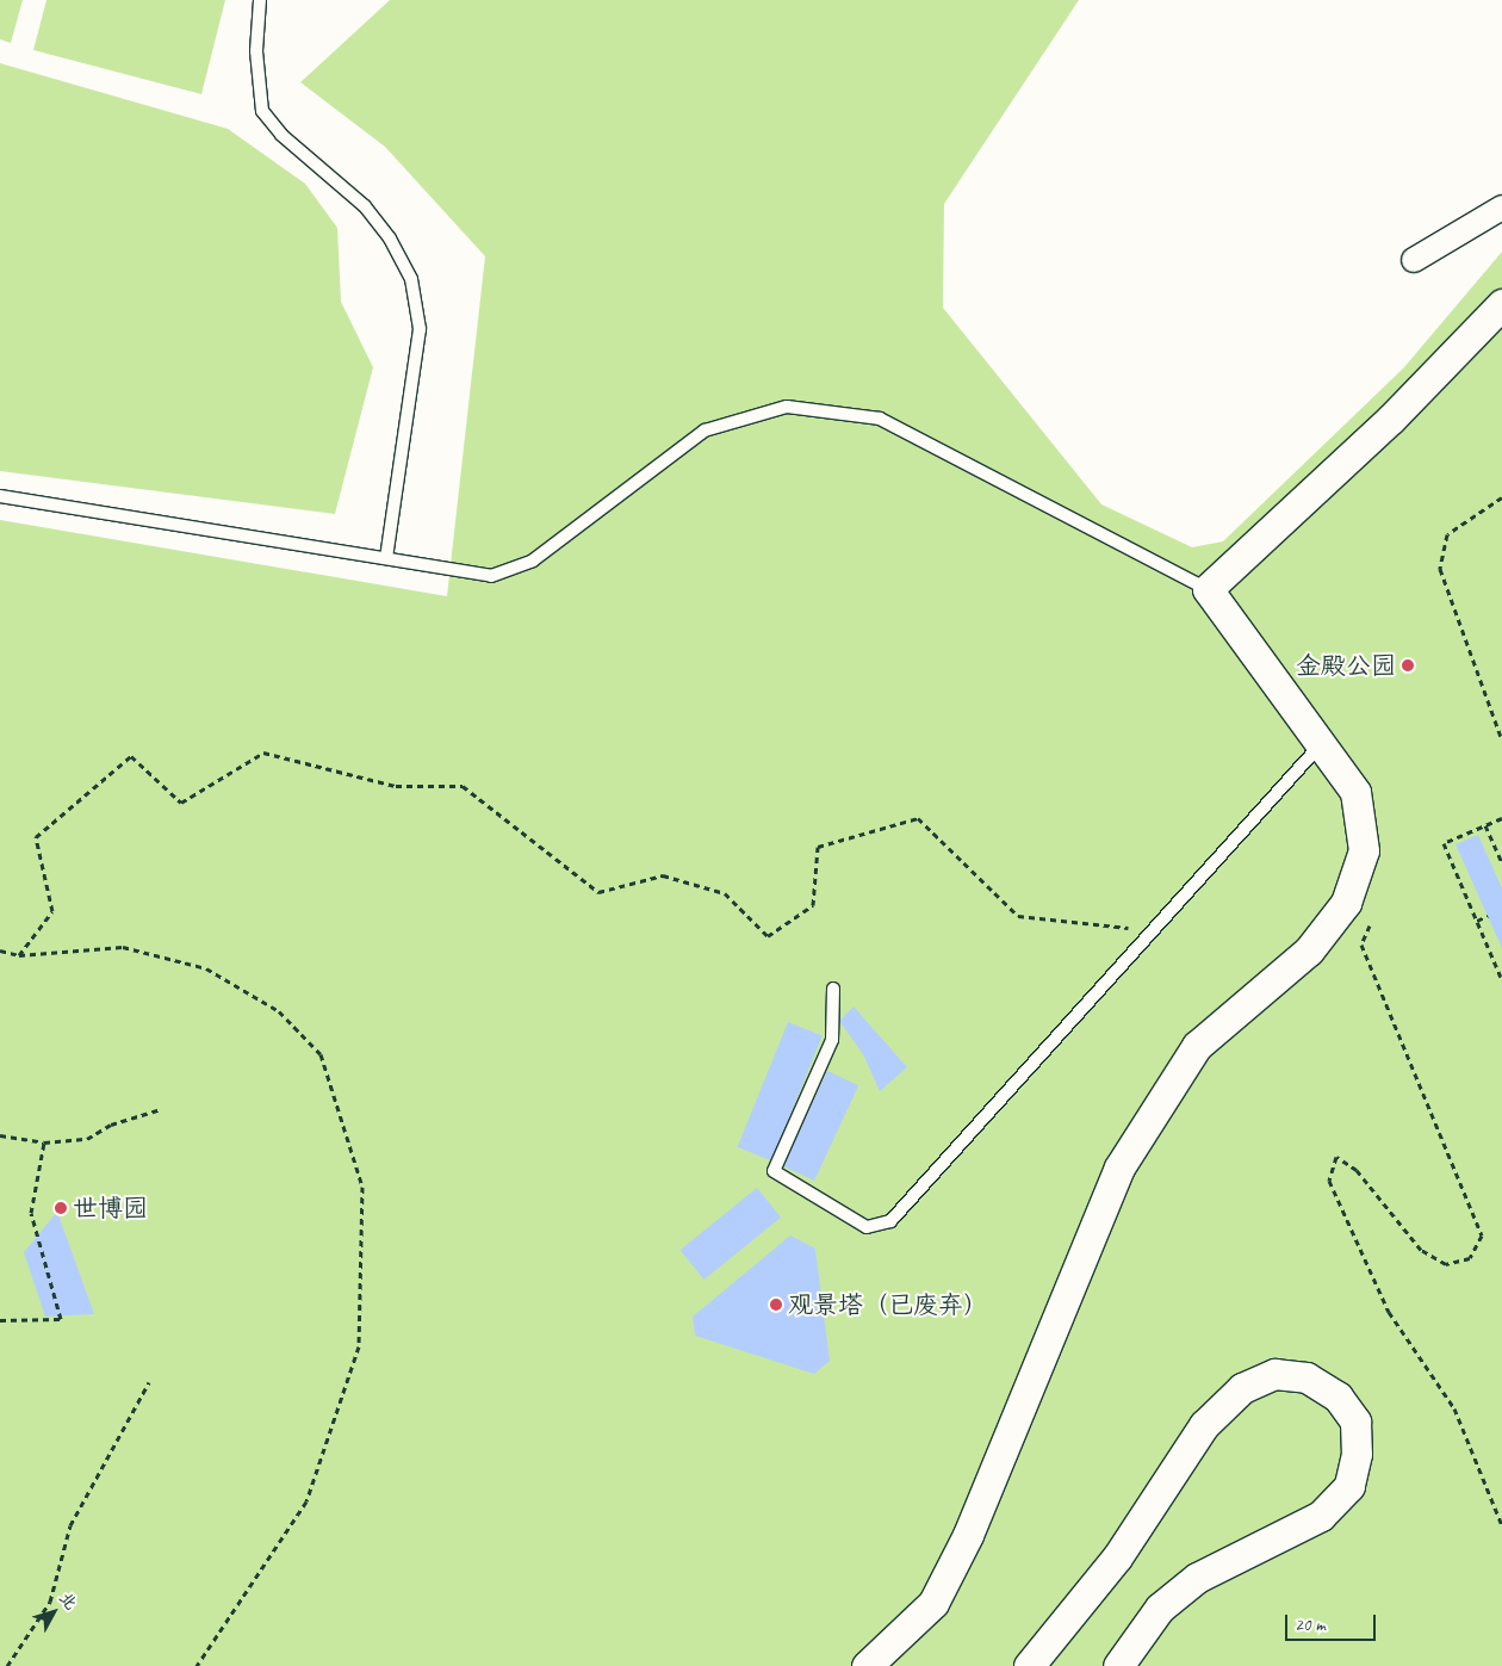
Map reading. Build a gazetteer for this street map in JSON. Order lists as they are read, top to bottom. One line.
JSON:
{"places":["金殿公园","世博园","观景塔（已废弃）"],"scale_bar":"20 m","north":"top right"}
